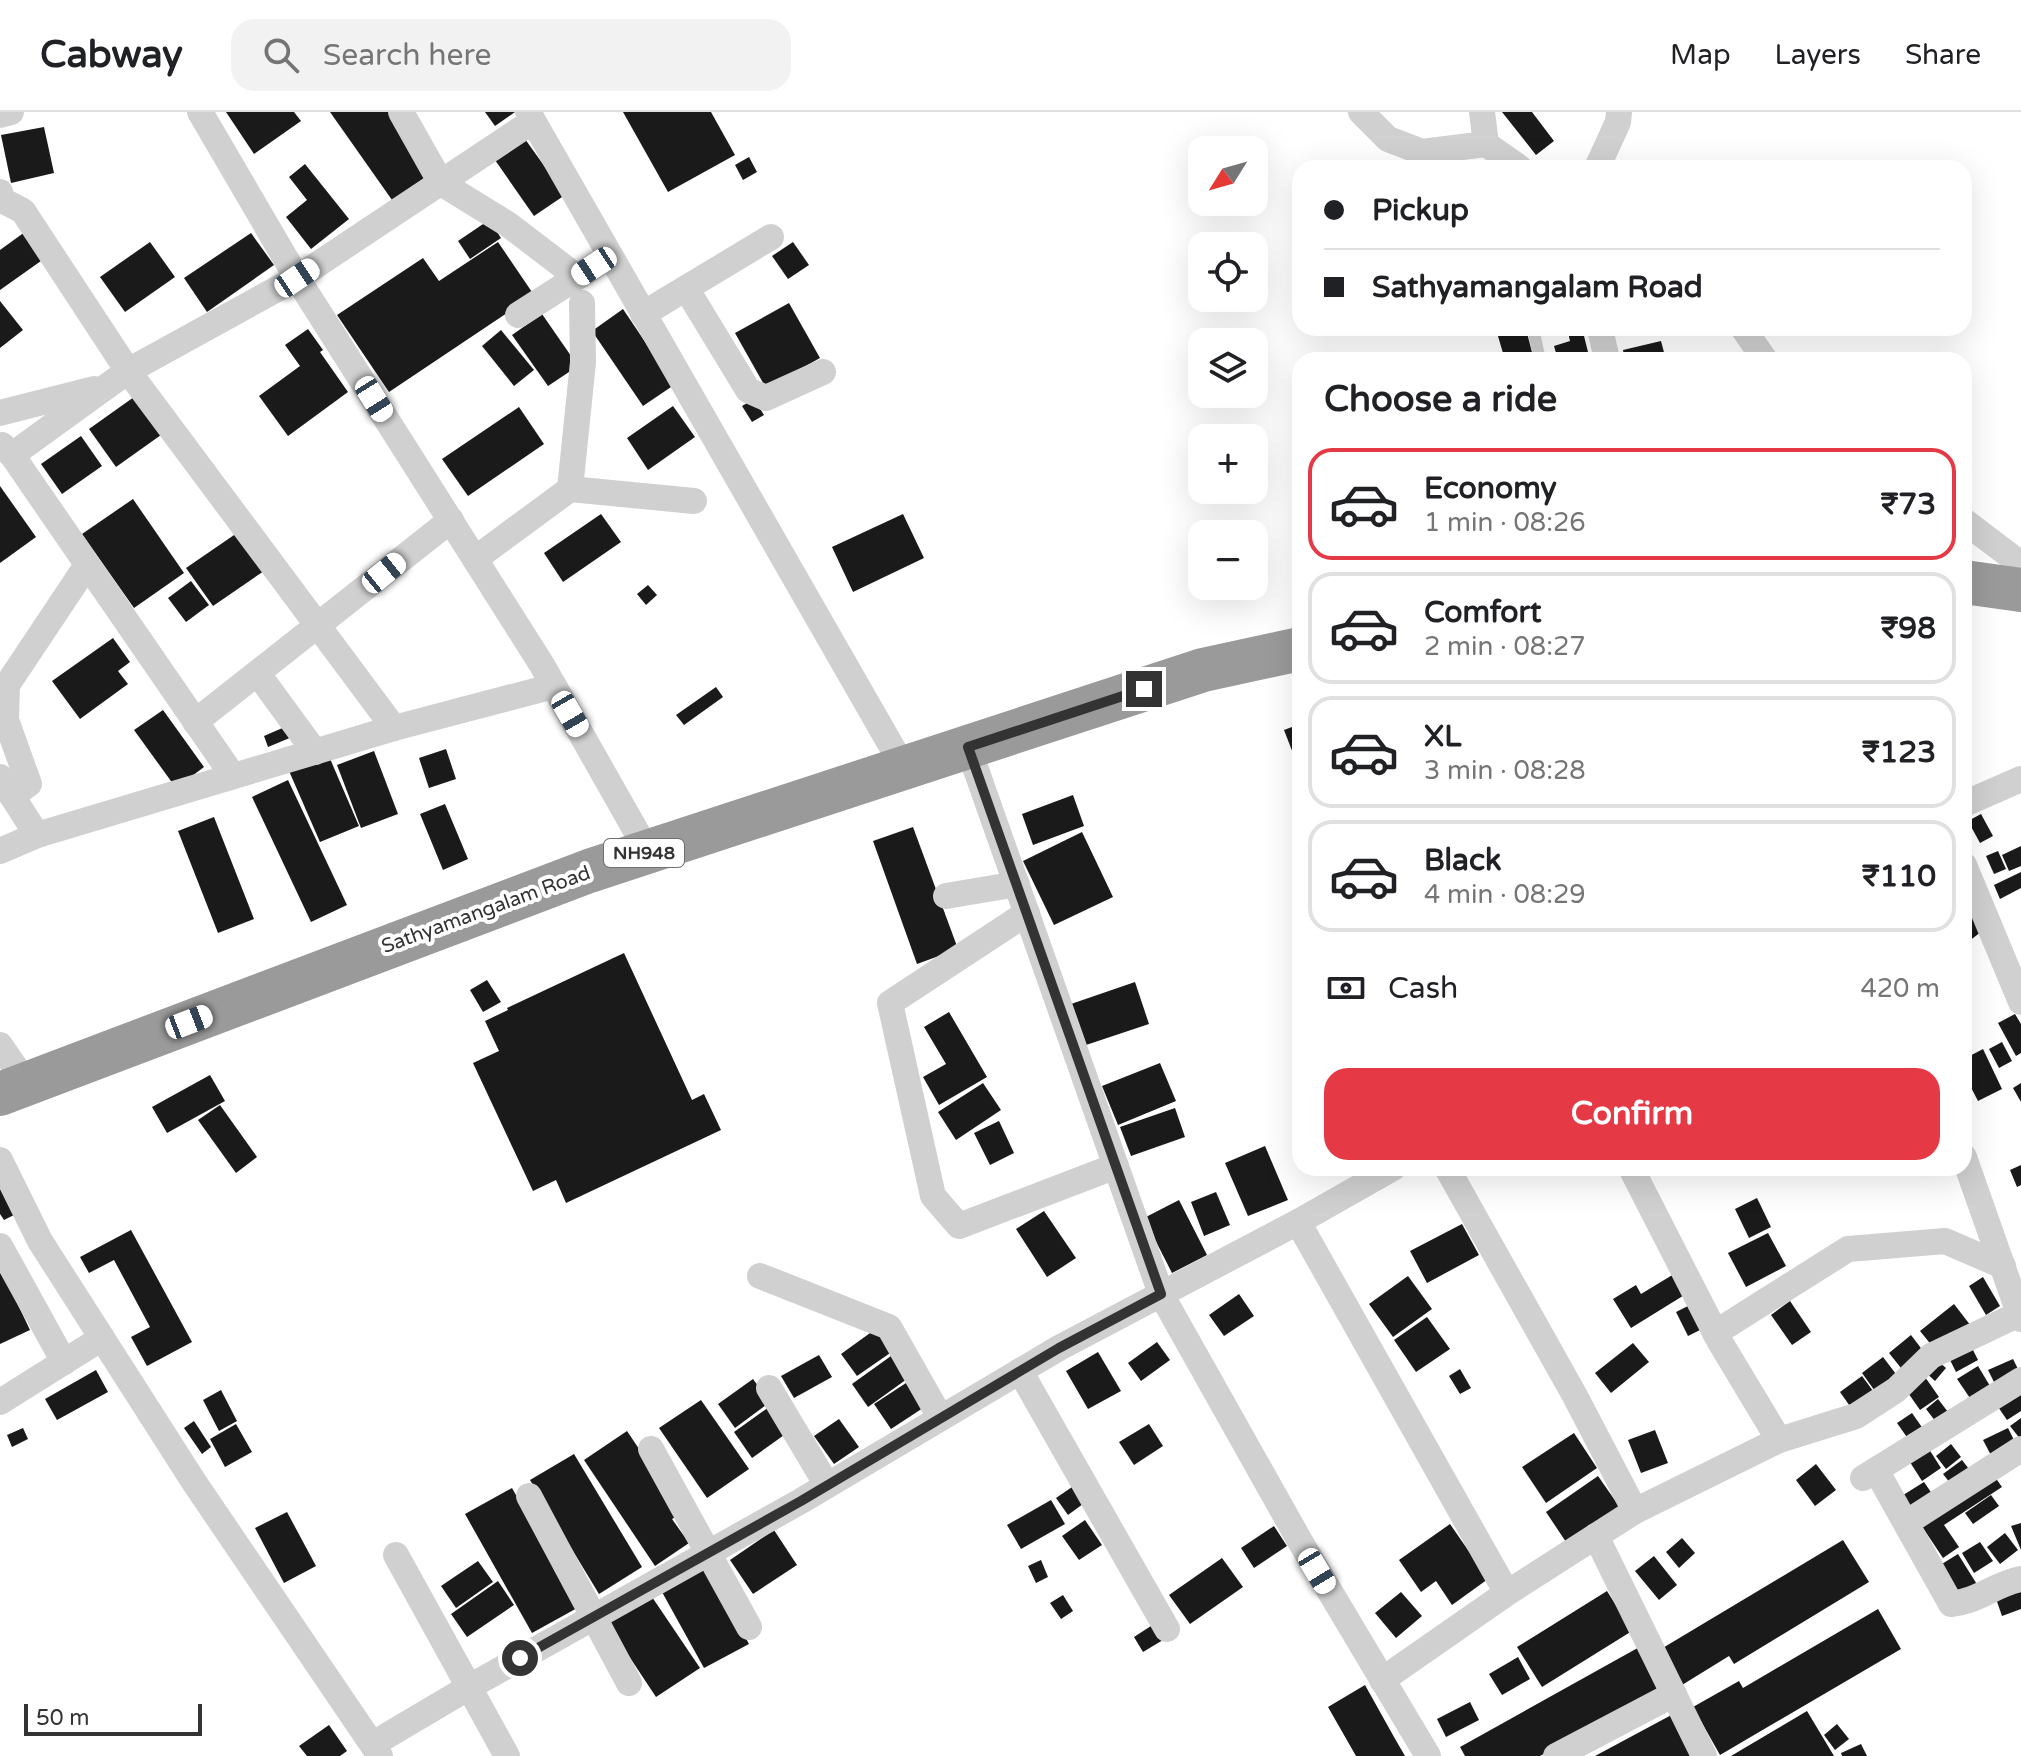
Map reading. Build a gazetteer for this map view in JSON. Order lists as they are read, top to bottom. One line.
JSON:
{"streets":{"highway":["NH948","Sathyamangalam Road"]},"scale_bar":"50 m","north":"bottom left","page":{"header":"Cabway","search":"Search here","nav":["Map","Layers","Share"],"map_buttons":["+","−"],"banner":["Pickup","Sathyamangalam Road"],"heading":"Choose a ride","list":[{"name":"Economy","note":"1 min · 08:26","value":"₹73"},{"name":"Comfort","note":"2 min · 08:27","value":"₹98"},{"name":"XL","note":"3 min · 08:28","value":"₹123"},{"name":"Black","note":"4 min · 08:29","value":"₹110"}],"pay":["Cash","420 m"],"buttons":"Confirm","scale":"50 m"}}
